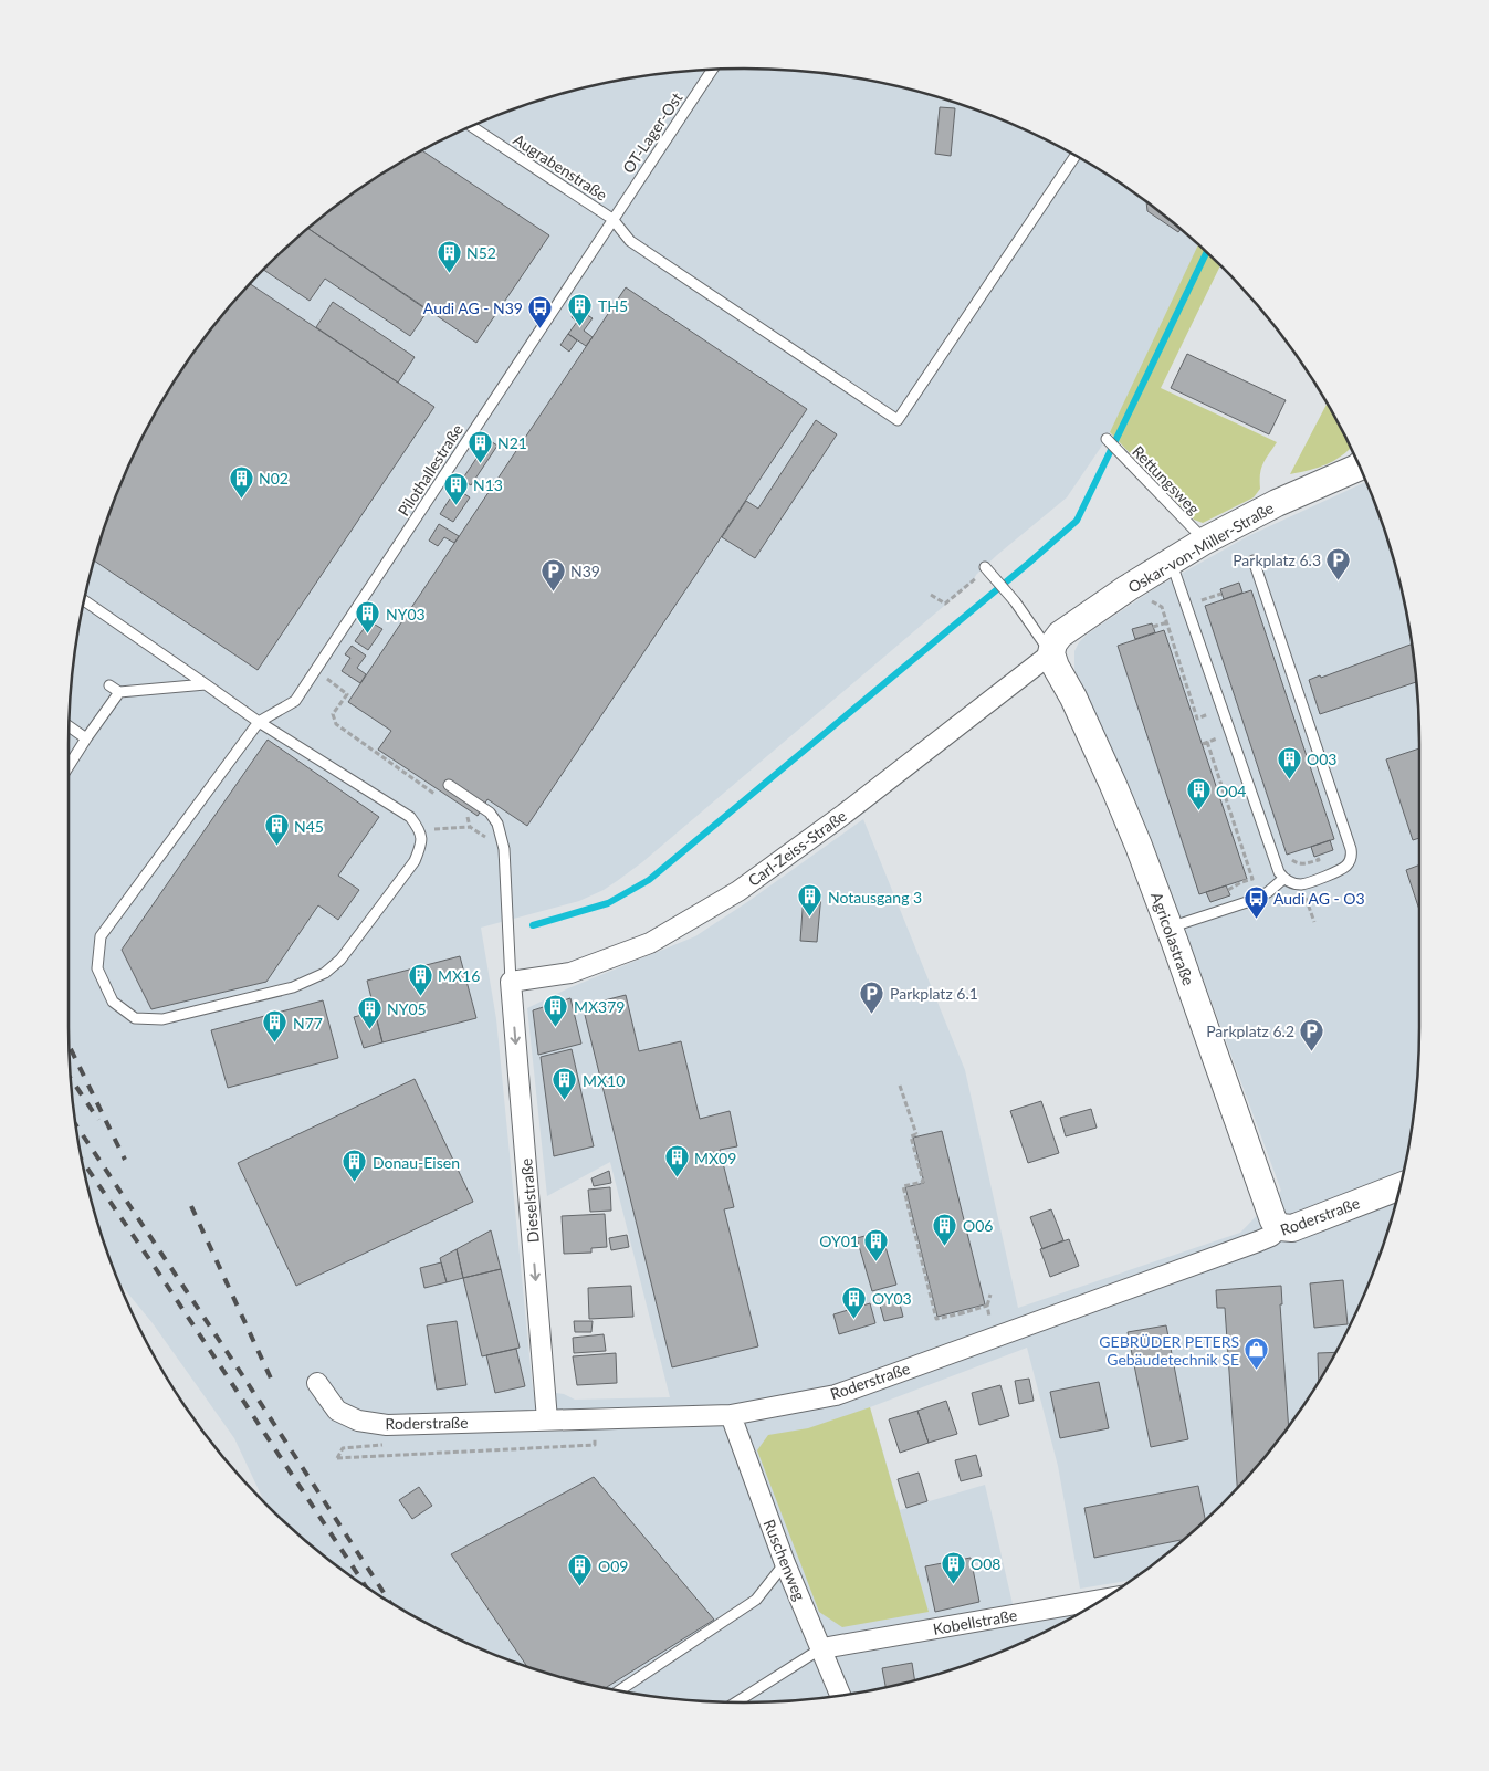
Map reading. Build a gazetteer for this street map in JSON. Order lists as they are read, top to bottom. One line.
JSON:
{"streets":{"street":["Oskar-von-Miller-Straße","Carl-Zeiss-Straße","Agricolastraße","Dieselstraße","Roderstraße","Ruschenweg","Kobellstraße"],"lane":["OT-Lager-Ost","Augrabenstraße","Pilothallestraße","Rettungsweg"]},"crossings":[["OT-Lager-Ost","Augrabenstraße"],["OT-Lager-Ost","Pilothallestraße"],["Augrabenstraße","Pilothallestraße"],["Rettungsweg","Oskar-von-Miller-Straße"],["Oskar-von-Miller-Straße","Carl-Zeiss-Straße"],["Oskar-von-Miller-Straße","Agricolastraße"],["Carl-Zeiss-Straße","Agricolastraße"],["Carl-Zeiss-Straße","Dieselstraße"],["Agricolastraße","Roderstraße"],["Dieselstraße","Roderstraße"],["Roderstraße","Ruschenweg"],["Ruschenweg","Kobellstraße"]],"one_way":["Dieselstraße"],"places":{"building":["N52","TH5","N21","N02","N13","NY03","O03","O04","N45","Notausgang 3","MX16","MX379","NY05","N77","MX10","MX09","Donau-Eisen","O06","OY01","OY03","O08","O09"],"bus stop":["Audi AG - N39","Audi AG - O3"],"parking":["Parkplatz 6.3","N39","Parkplatz 6.1","Parkplatz 6.2"],"shop":["GEBRÜDER PETERS Gebäudetechnik SE"]}}
